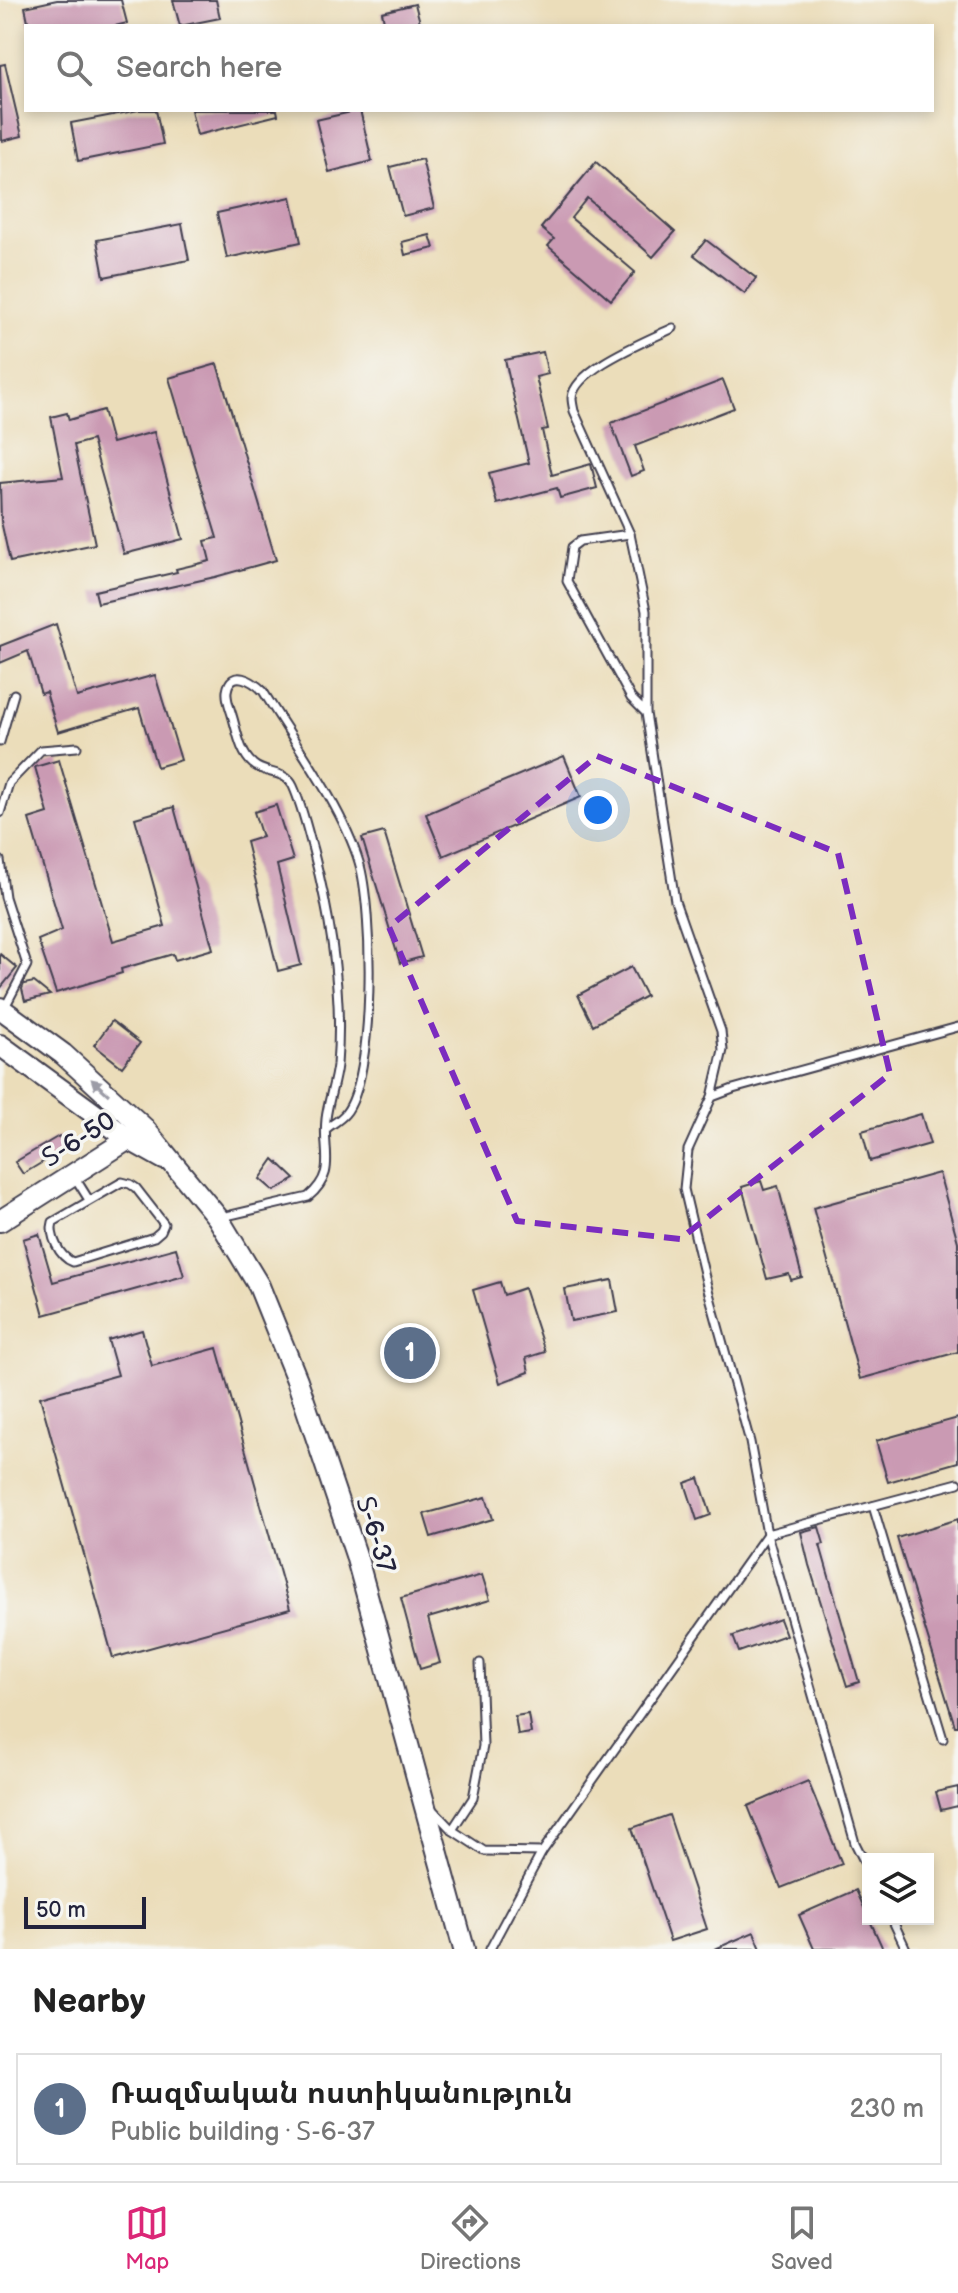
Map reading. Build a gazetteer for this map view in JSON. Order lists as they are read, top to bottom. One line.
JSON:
{"streets":{"main road":["Տ-6-50","Տ-6-37"]},"crossings":[["Տ-6-50","Տ-6-37"]],"scale_bar":"50 m","page":{"search":"Search here","pins":"1","scale":"50 m","heading":"Nearby","list":[{"mark":"1","name":"Ռազմական ոստիկանություն","note":"Public building · Տ-6-37","value":"230 m"}],"nav":["Map","Directions","Saved"]}}
